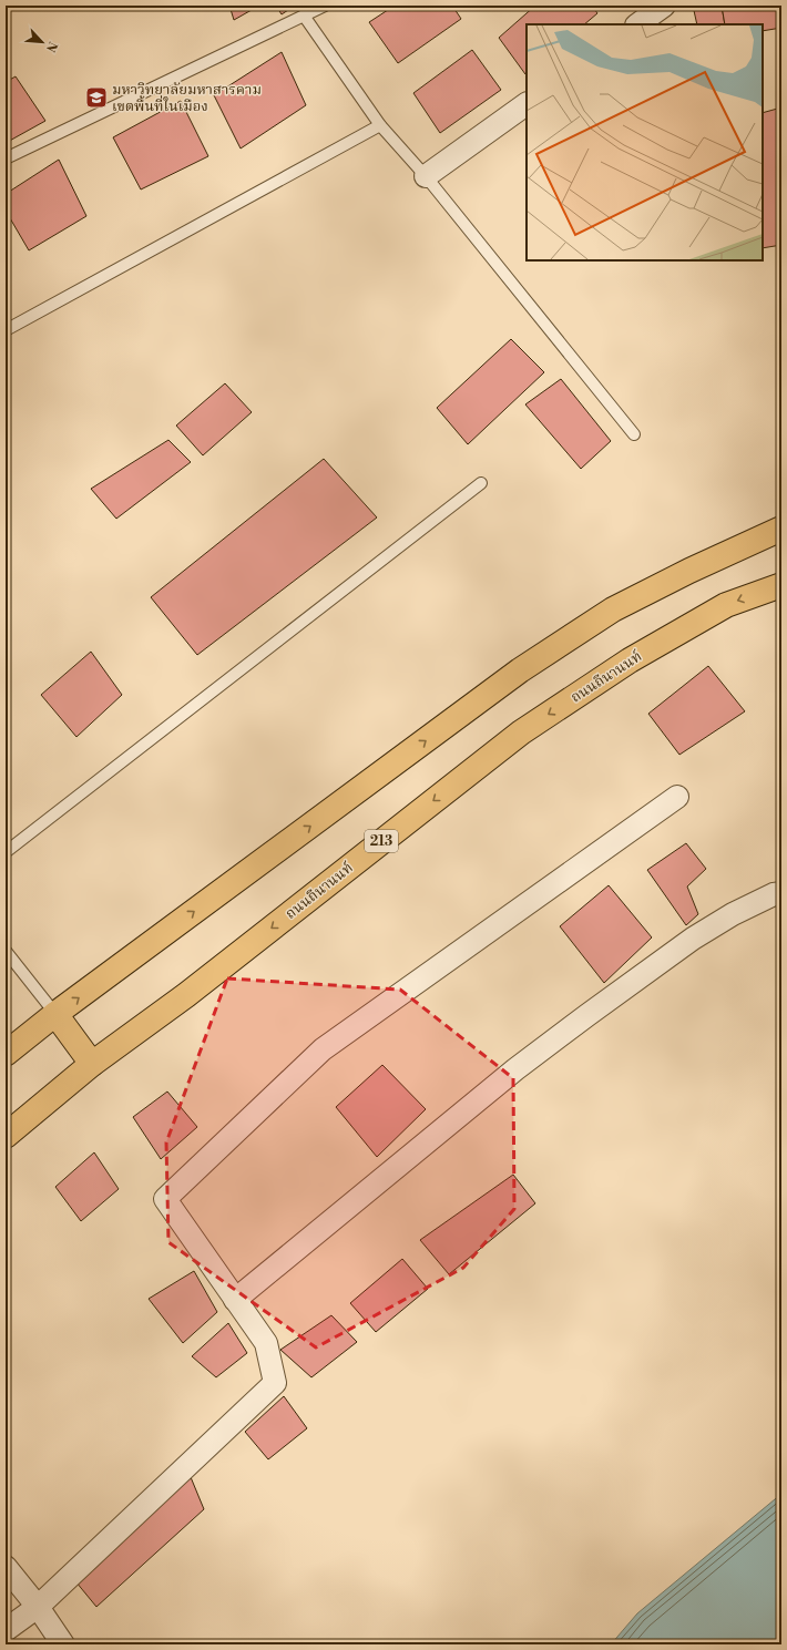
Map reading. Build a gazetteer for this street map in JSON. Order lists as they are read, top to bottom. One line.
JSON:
{"streets":{"main road":["ถนนถีนานนท์","213"]},"places":{"school or university":["มหาวิทยาลัยมหาสารคาม เขตพื้นที่ในเมือง"]},"north":"bottom right"}
